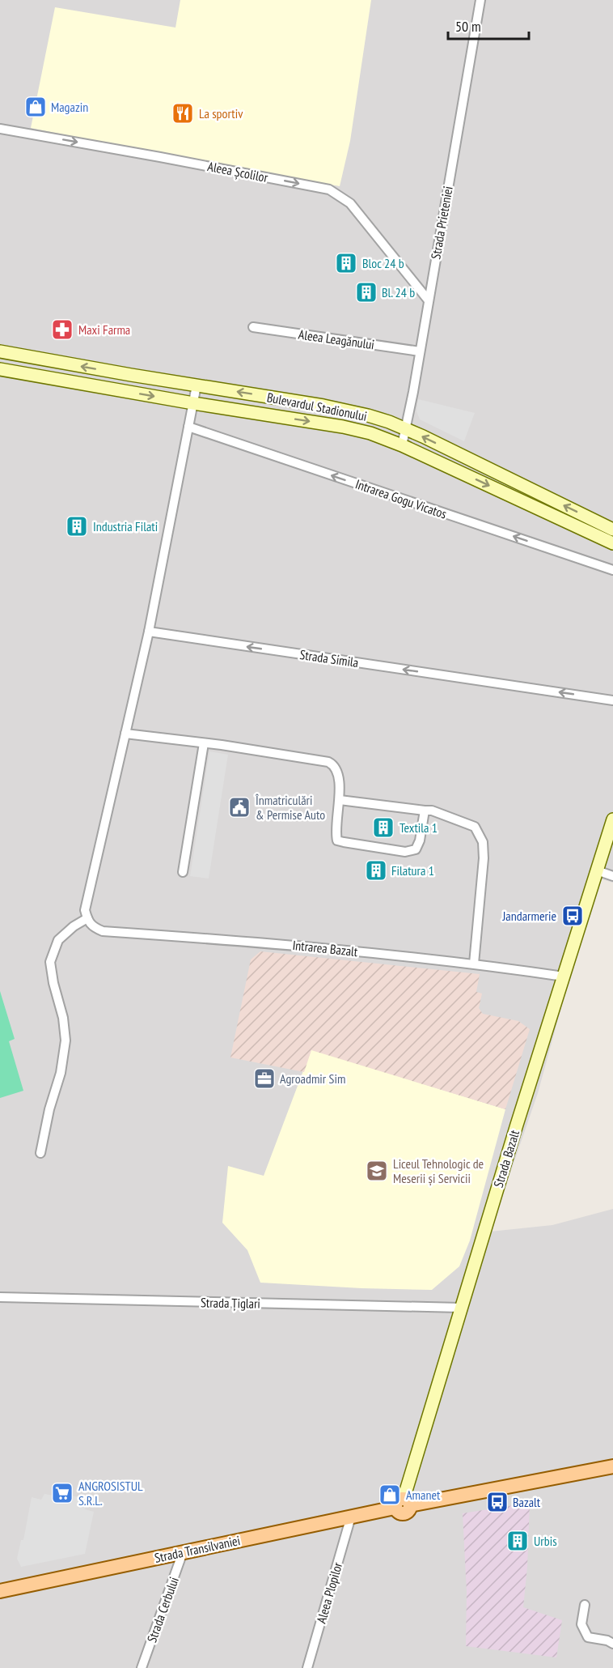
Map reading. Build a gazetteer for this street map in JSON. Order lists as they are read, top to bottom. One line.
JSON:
{"streets":{"main road":["Bulevardul Stadionului","Strada Bazalt","Strada Transilvaniei"],"street":["Aleea Școlilor","Strada Prieteniei","Aleea Leagănului","Intrarea Gogu Vicatos","Strada Simila","Intrarea Bazalt","Strada Țiglari","Aleea Plopilor","Strada Cerbului"]},"crossings":[["Aleea Școlilor","Strada Prieteniei"],["Strada Prieteniei","Aleea Leagănului"],["Strada Prieteniei","Bulevardul Stadionului"],["Intrarea Bazalt","Strada Bazalt"],["Strada Bazalt","Strada Țiglari"],["Strada Bazalt","Strada Transilvaniei"],["Strada Transilvaniei","Aleea Plopilor"],["Strada Transilvaniei","Strada Cerbului"]],"one_way":["Aleea Școlilor","Intrarea Gogu Vicatos","Strada Simila"],"places":{"shop":["Magazin","Amanet"],"restaurant":["La sportiv"],"building":["Bloc 24 b","Bl. 24 b","Industria Filati","Textila 1","Filatura 1","Urbis"],"pharmacy":["Maxi Farma"],"public building":["Înmatriculări & Permise Auto"],"bus stop":["Jandarmerie","Bazalt"],"office":["Agroadmir Sim"],"school or university":["Liceul Tehnologic de Meserii și Servicii"],"supermarket":["ANGROSISTUL S.R.L."]},"scale_bar":"50 m"}
